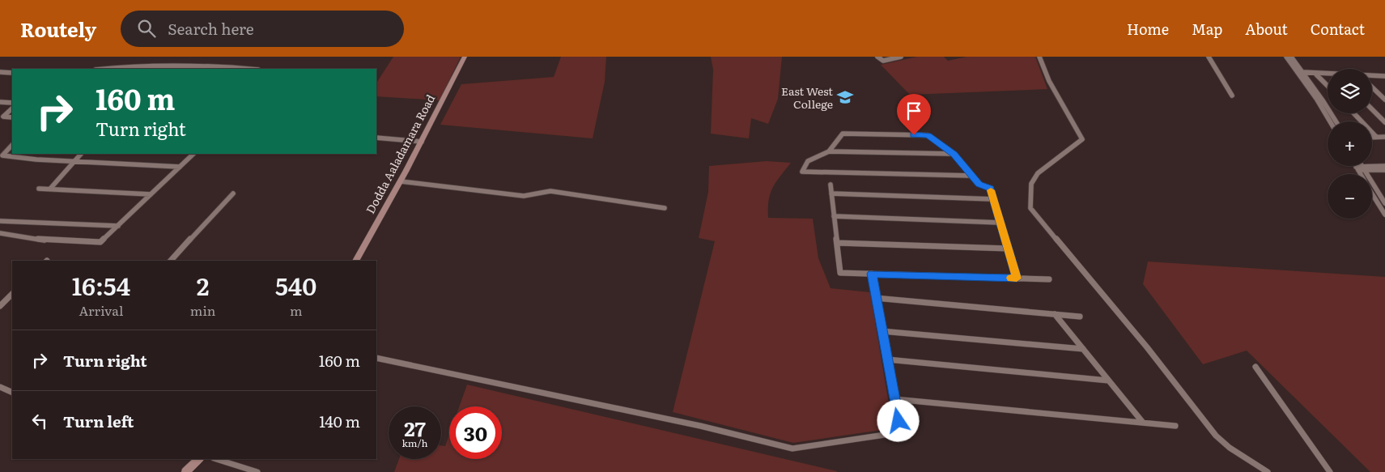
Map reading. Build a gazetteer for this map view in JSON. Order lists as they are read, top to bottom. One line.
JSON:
{"streets":{"main road":["Dodda Aaladamara Road"]},"places":{"school or university":["East West College"]},"page":{"header":"Routely","search":"Search here","nav":["Home","Map","About","Contact"],"map_buttons":["+","−"],"turn":["160 m","Turn right"],"eta":["16:54","Arrival","2","min","540","m"],"list":[{"name":"Turn right","value":"160 m"},{"name":"Turn left","value":"140 m"}],"speed":"27 km/h","limit":"30"}}
